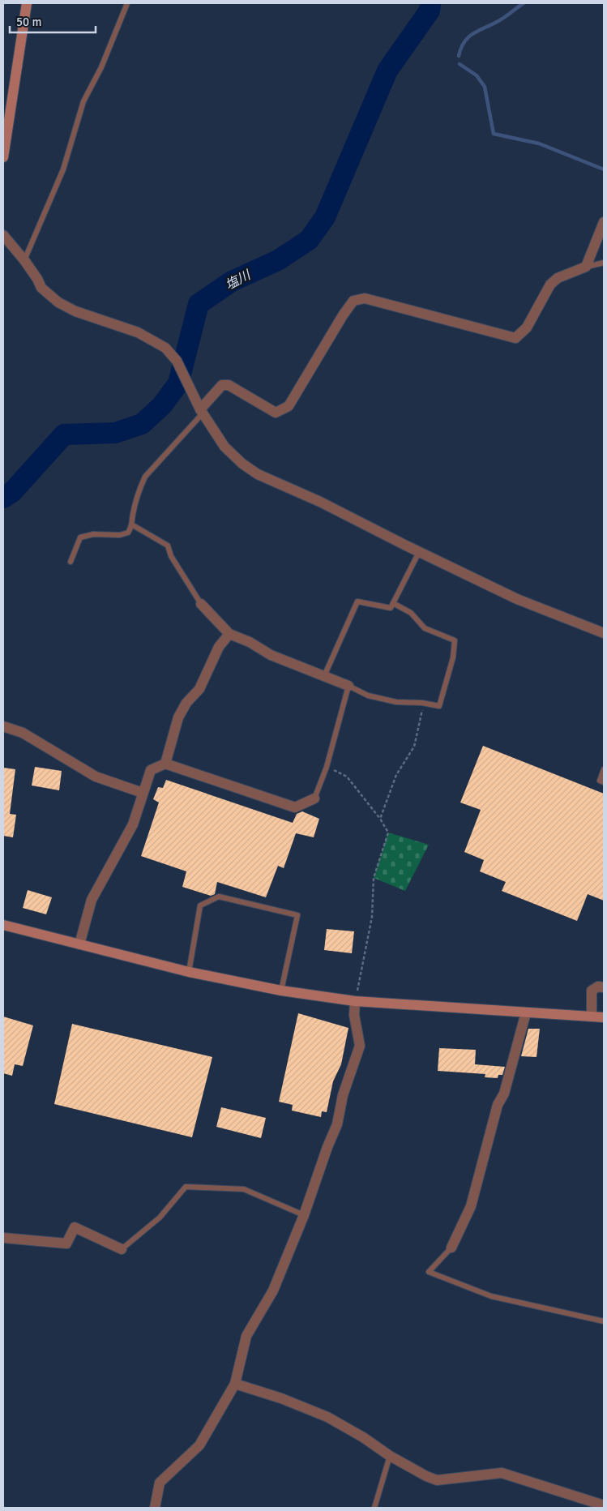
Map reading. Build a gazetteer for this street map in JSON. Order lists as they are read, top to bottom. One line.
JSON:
{"water":["塩川"],"scale_bar":"50 m"}
